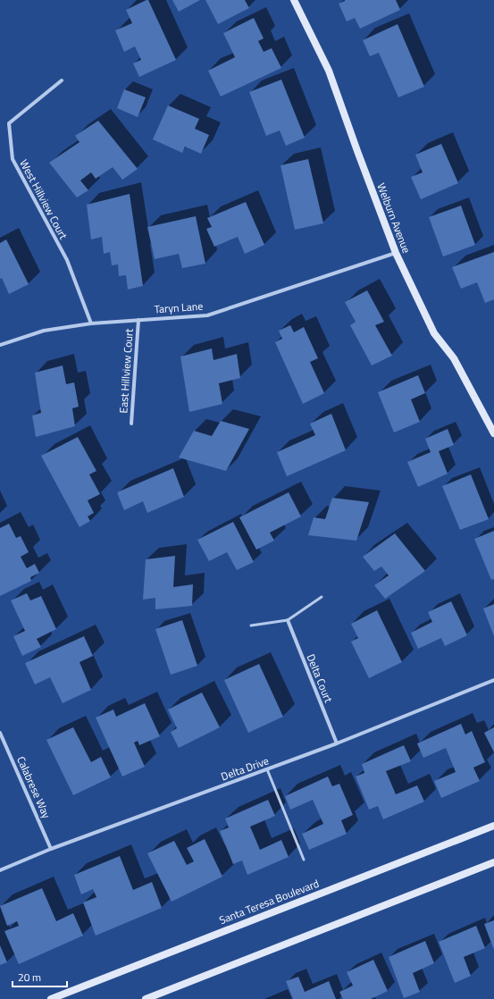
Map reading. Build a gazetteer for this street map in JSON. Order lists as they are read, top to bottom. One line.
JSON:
{"streets":{"main road":["Welburn Avenue","Santa Teresa Boulevard"],"street":["West Hillview Court","Taryn Lane","East Hillview Court","Delta Court","Delta Drive","Calabrese Way"]},"crossings":[["West Hillview Court","Taryn Lane"],["Welburn Avenue","Taryn Lane"],["Taryn Lane","East Hillview Court"],["Delta Court","Delta Drive"],["Delta Drive","Calabrese Way"]],"scale_bar":"20 m"}
